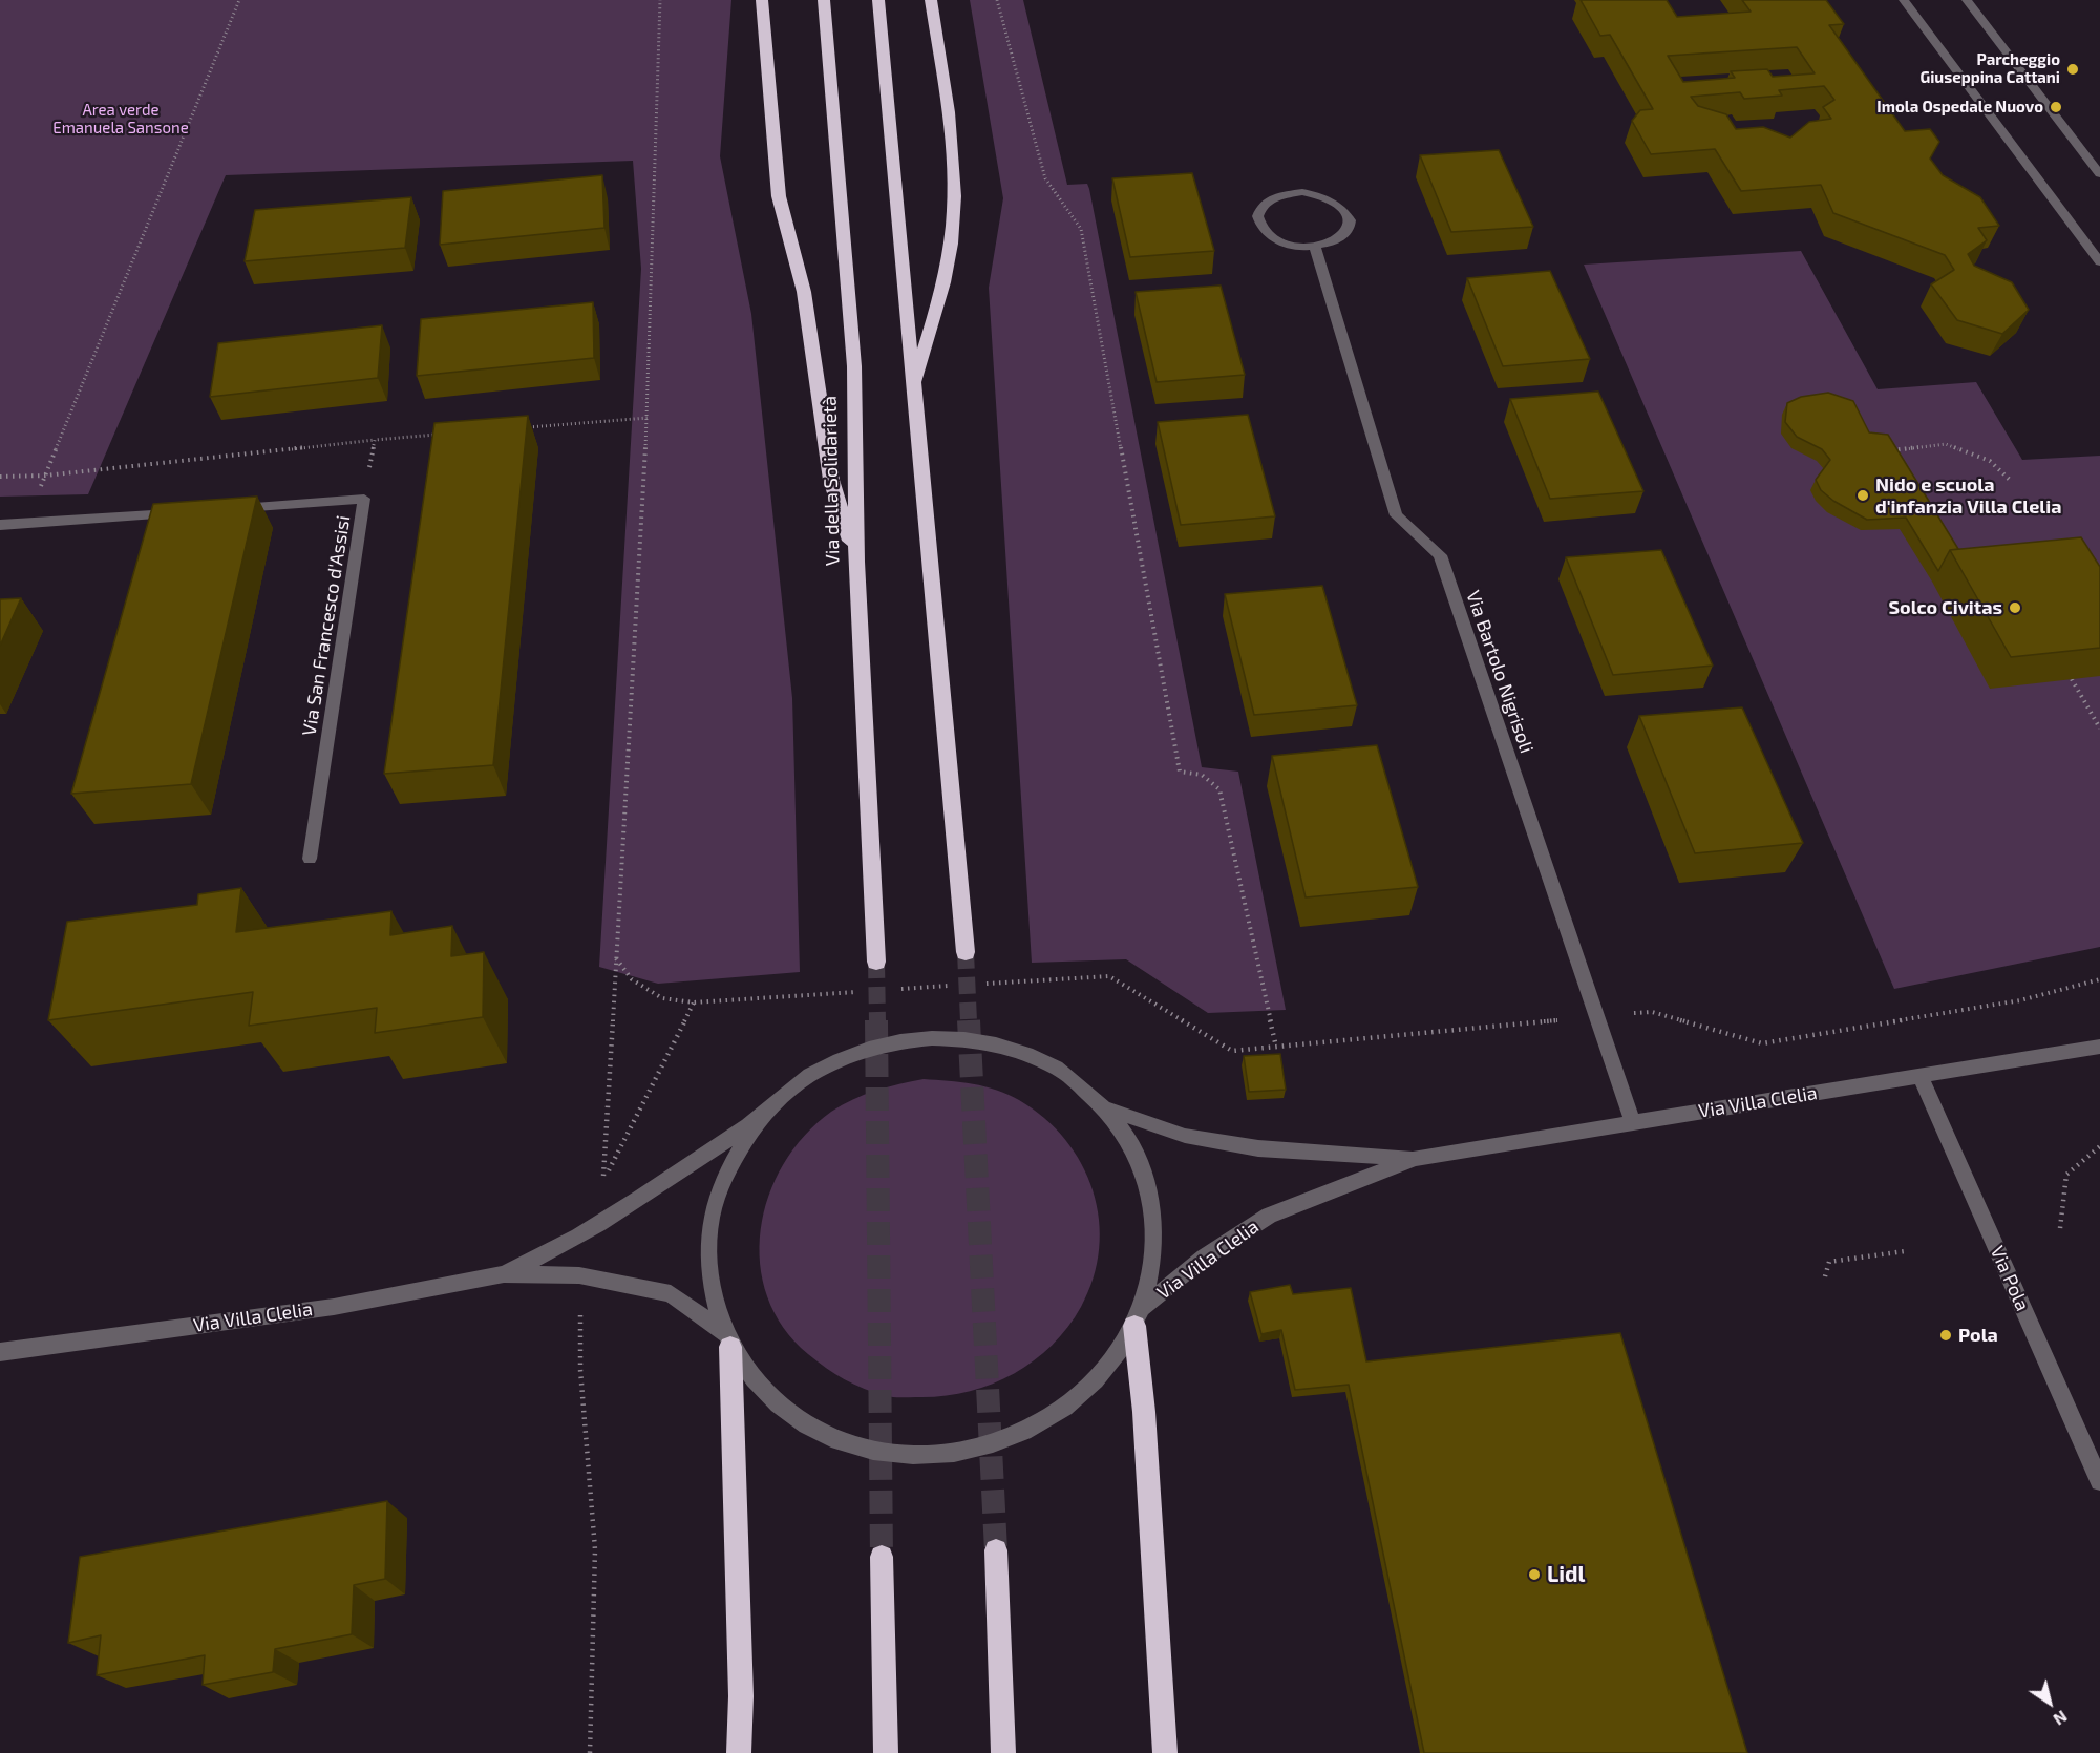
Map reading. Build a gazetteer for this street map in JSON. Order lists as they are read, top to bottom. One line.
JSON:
{"streets":{"highway":["Via della Solidarietà"],"street":["Via San Francesco d'Assisi","Via Bartolo Nigrisoli","Via Villa Clelia","Via Pola"]},"crossings":[["Via Bartolo Nigrisoli","Via Villa Clelia"],["Via Villa Clelia","Via Pola"]],"parks":["Area verde Emanuela Sansone"],"places":["Parcheggio Giuseppina Cattani","Imola Ospedale Nuovo","Nido e scuola d'infanzia Villa Clelia","Solco Civitas","Pola","Lidl"],"north":"bottom right"}
